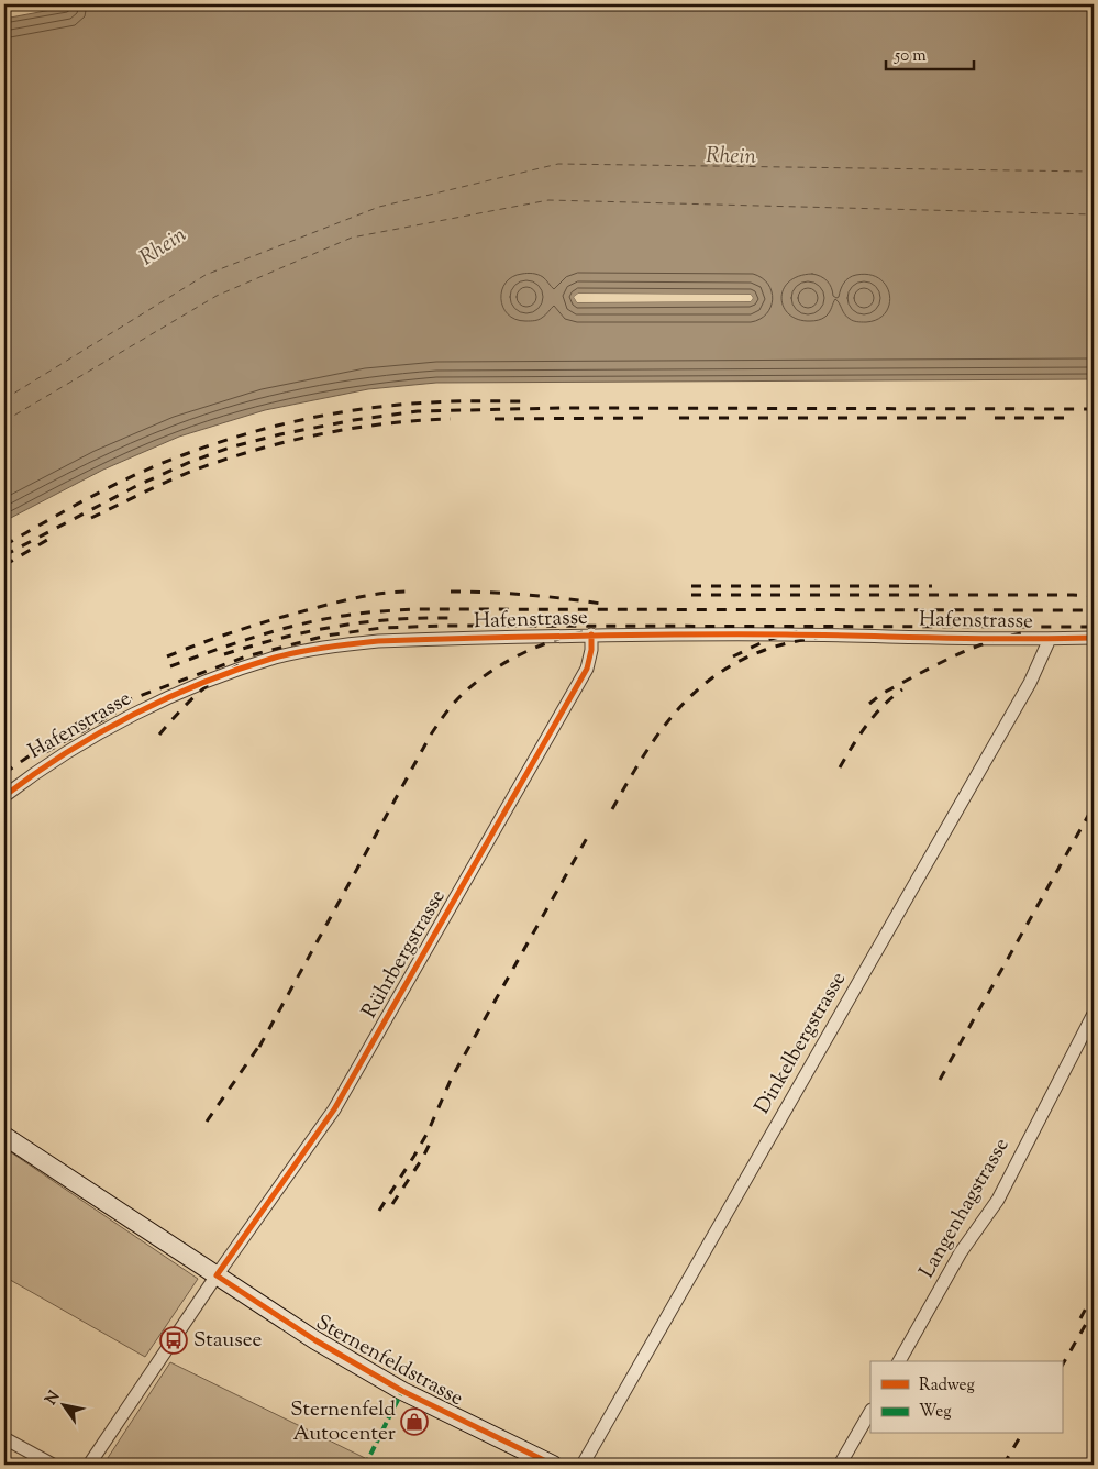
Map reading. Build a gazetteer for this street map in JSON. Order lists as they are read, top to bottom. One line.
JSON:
{"streets":{"street":["Hafenstrasse","Rührbergstrasse","Dinkelbergstrasse","Langenhagstrasse","Sternenfeldstrasse"]},"crossings":[["Hafenstrasse","Rührbergstrasse"],["Hafenstrasse","Dinkelbergstrasse"],["Rührbergstrasse","Sternenfeldstrasse"]],"water":["Rhein"],"places":{"bus stop":["Stausee"],"shop":["Sternenfeld Autocenter"]},"legend":["Radweg","Weg"],"scale_bar":"50 m","north":"top left"}
